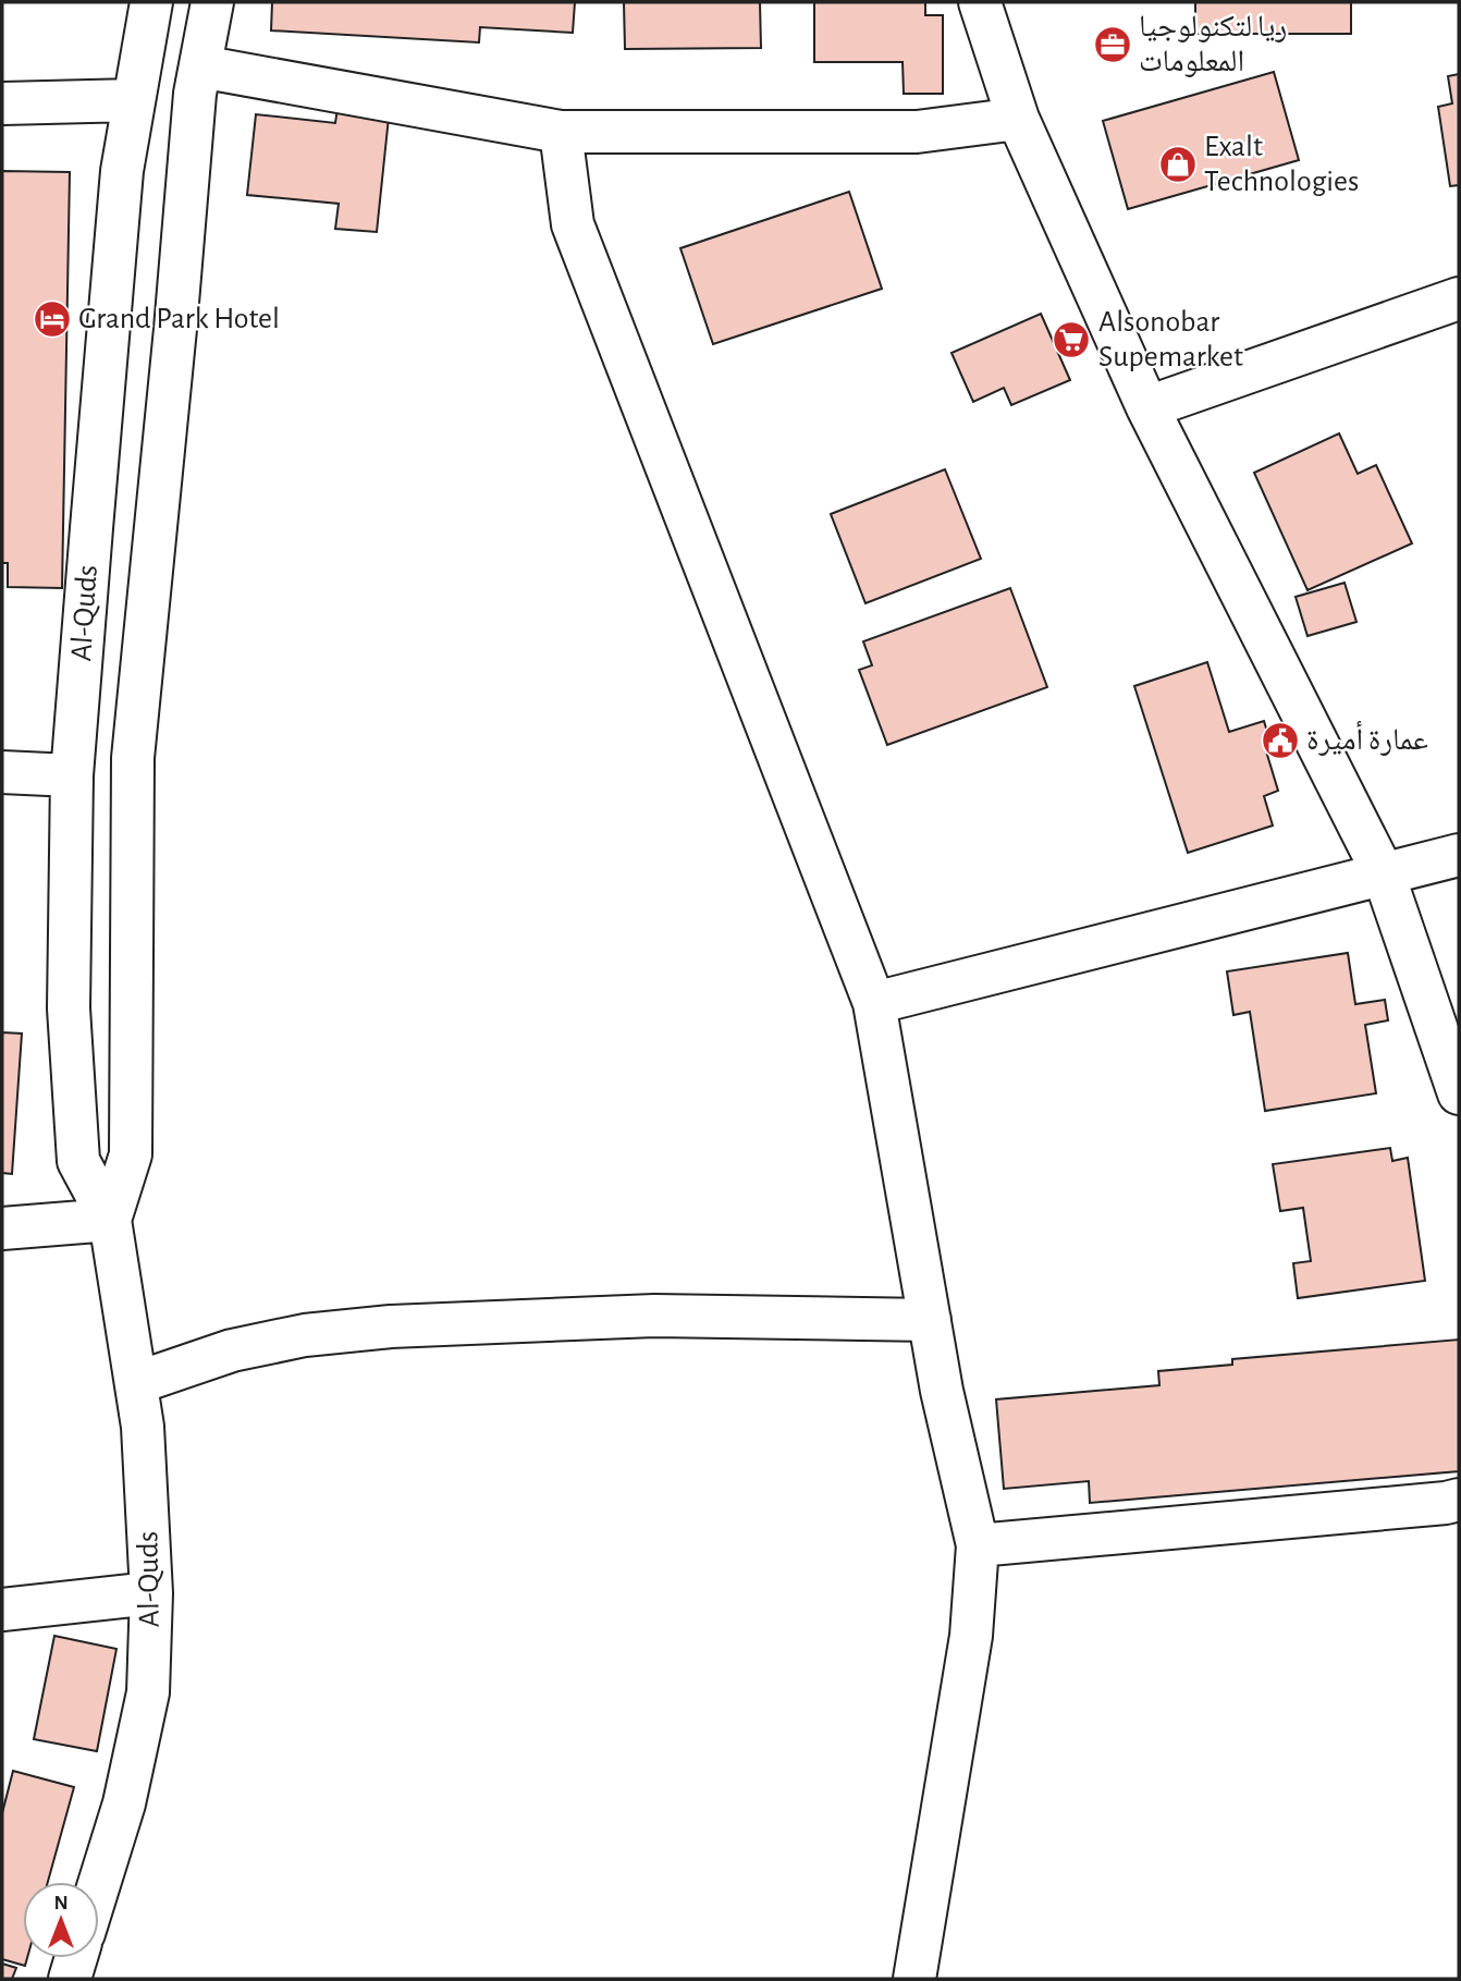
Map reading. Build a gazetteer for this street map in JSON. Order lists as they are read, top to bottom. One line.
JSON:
{"streets":{"street":["Al-Quds"]},"places":{"office":["ريا لتكنولوجيا المعلومات"],"shop":["Exalt Technologies"],"hotel":["Grand Park Hotel"],"supermarket":["Alsonobar Supemarket"],"public building":["عمارة أميرة"]},"north":"top"}
